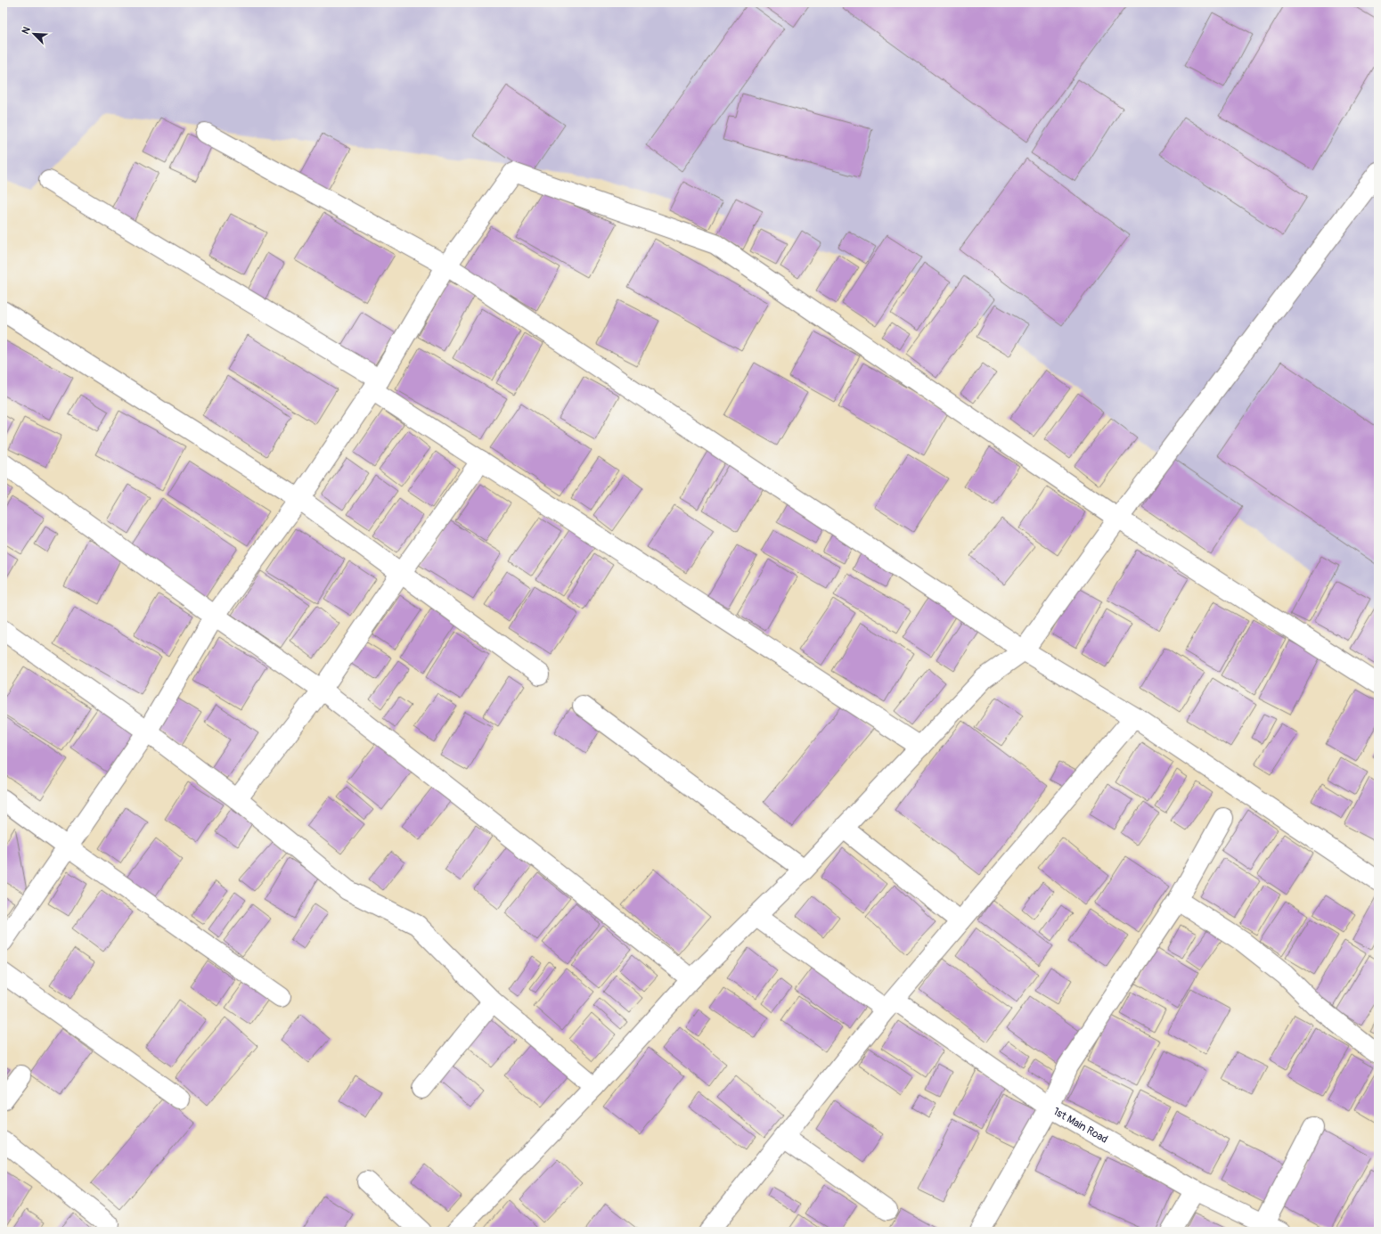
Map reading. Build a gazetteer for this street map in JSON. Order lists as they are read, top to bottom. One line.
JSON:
{"streets":{"street":["1st Main Road"]},"north":"top left"}
